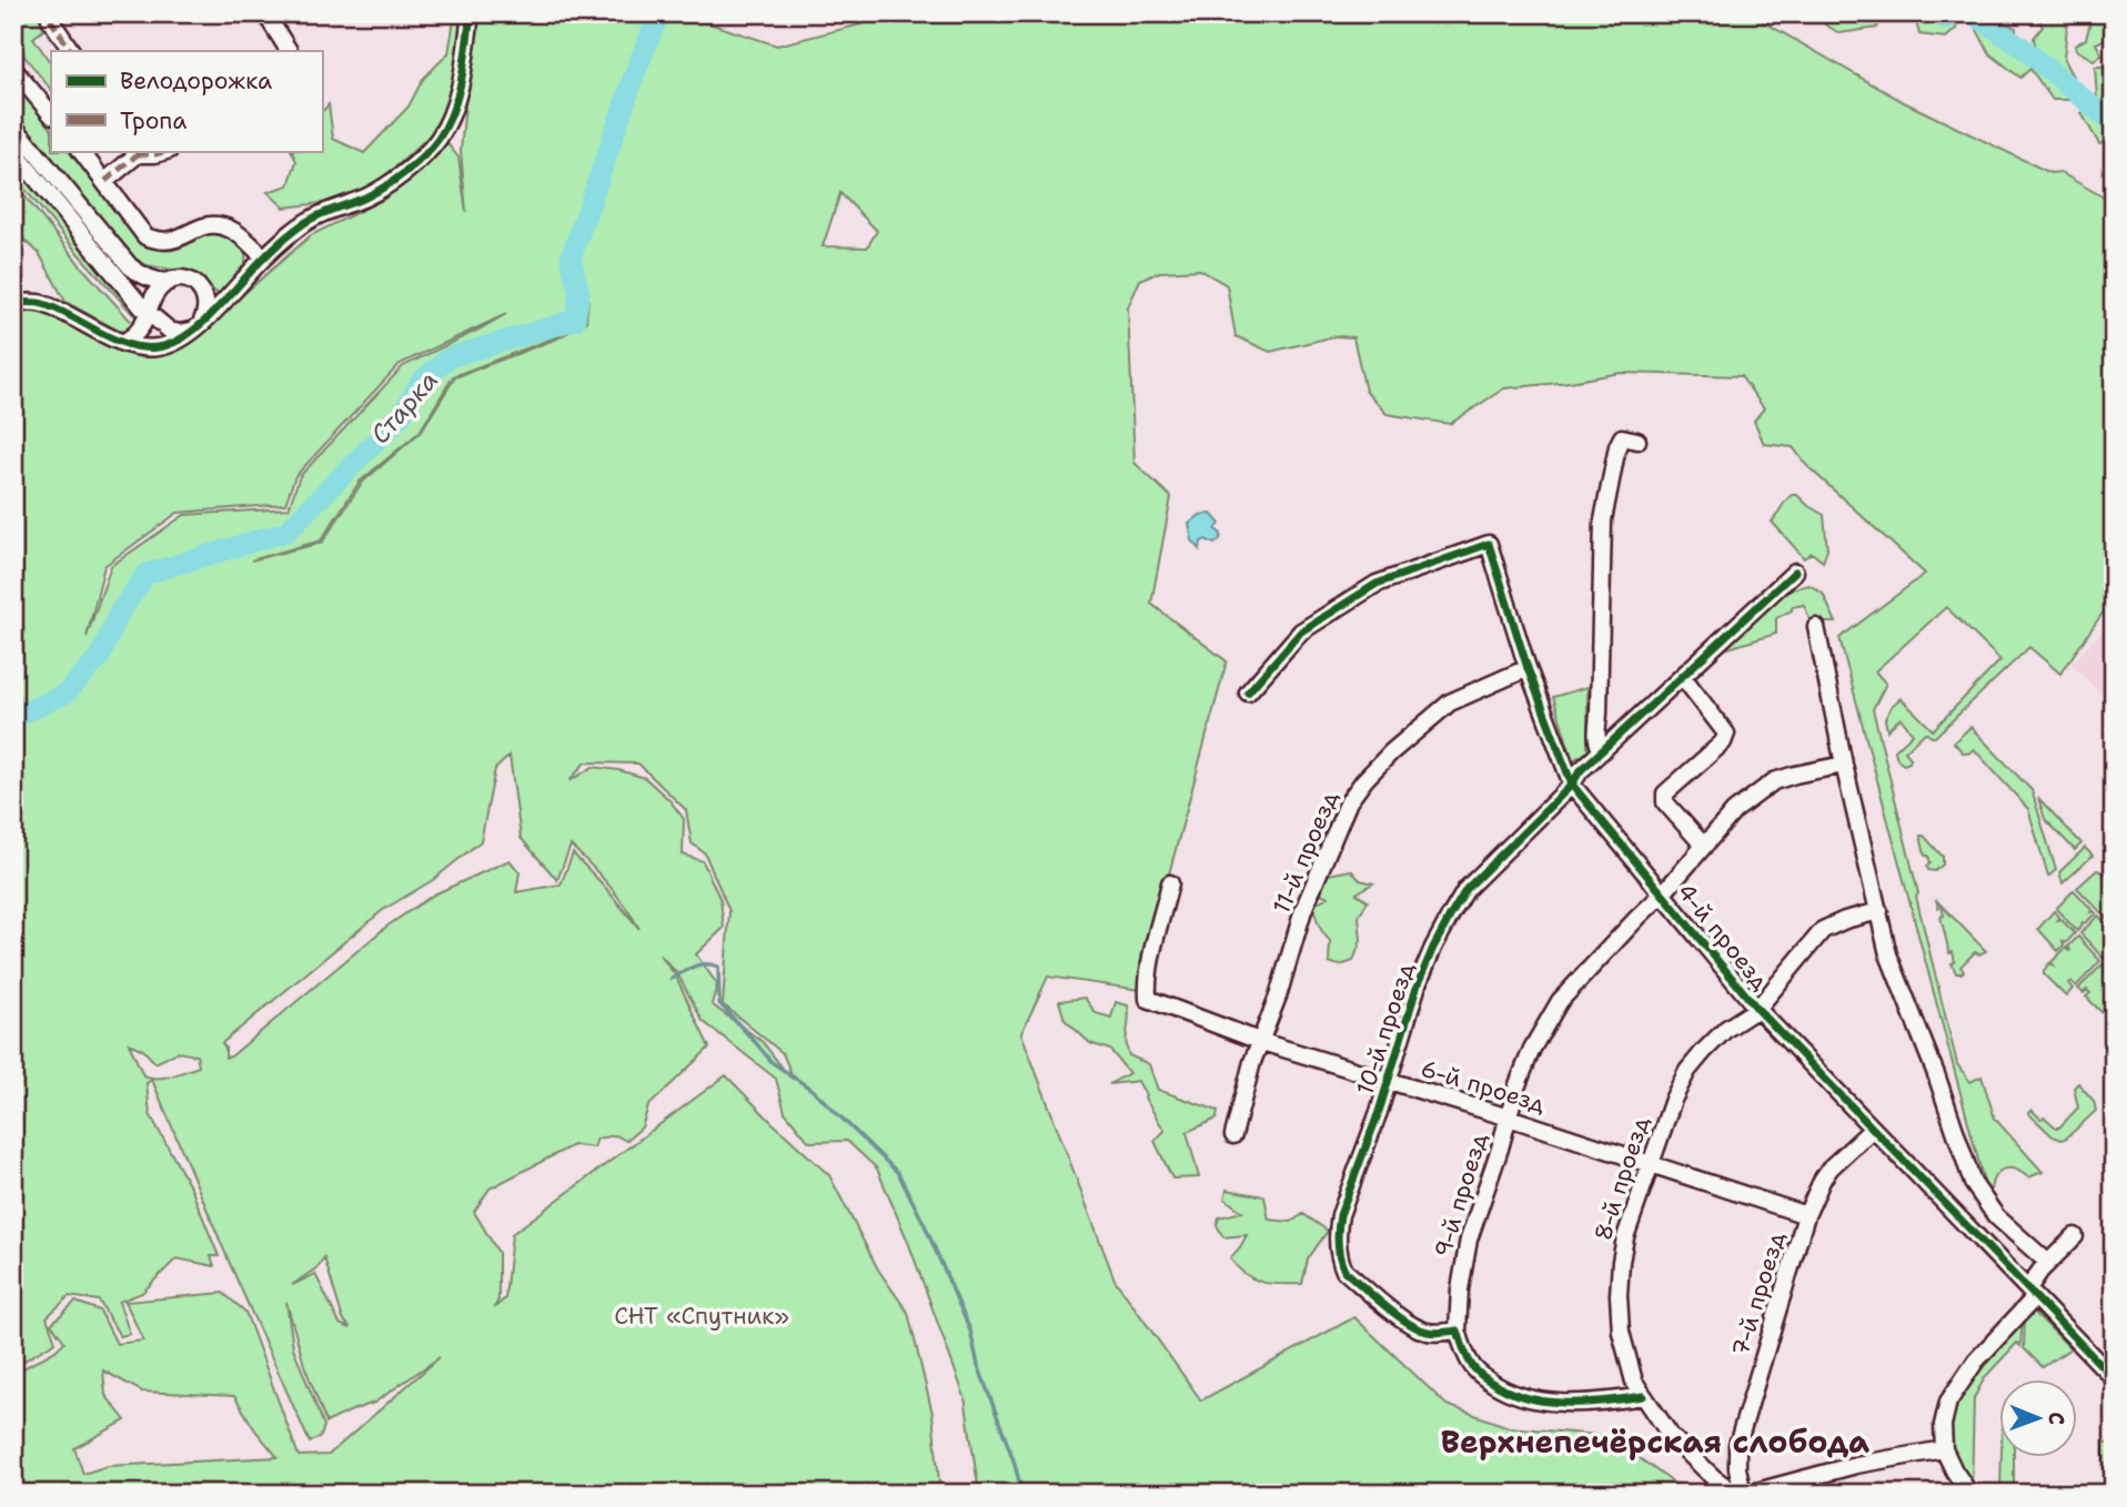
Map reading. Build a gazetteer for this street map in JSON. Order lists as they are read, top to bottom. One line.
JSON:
{"streets":{"street":["11-й проезд","4-й проезд","10-й проезд","6-й проезд","8-й проезд","9-й проезд","7-й проезд"]},"crossings":[["11-й проезд","4-й проезд"],["11-й проезд","6-й проезд"],["4-й проезд","10-й проезд"],["4-й проезд","8-й проезд"],["4-й проезд","9-й проезд"],["4-й проезд","7-й проезд"],["10-й проезд","6-й проезд"],["10-й проезд","9-й проезд"],["6-й проезд","8-й проезд"],["6-й проезд","9-й проезд"],["6-й проезд","7-й проезд"],["8-й проезд","7-й проезд"]],"districts":["Верхнепечёрская слобода"],"water":["Старка"],"parks":["СНТ «Спутник»"],"legend":["Велодорожка","Тропа"],"north":"right"}
